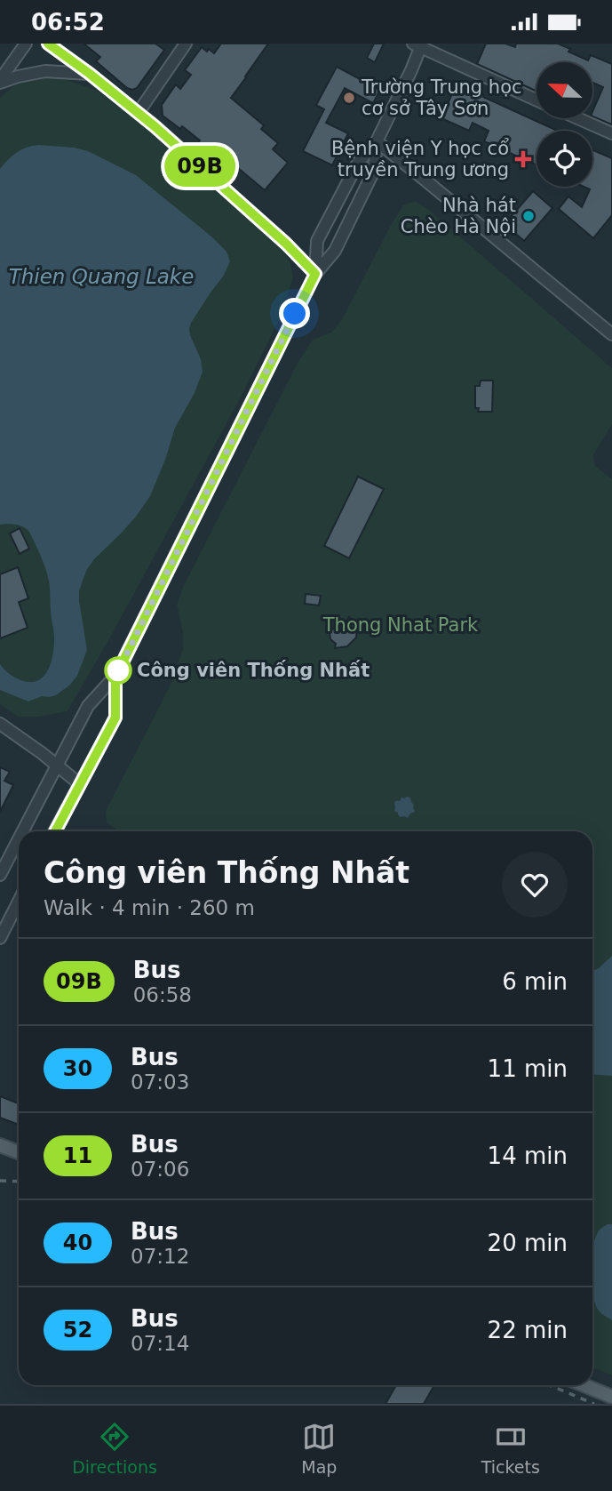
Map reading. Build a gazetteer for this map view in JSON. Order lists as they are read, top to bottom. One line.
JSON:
{"water":["Thien Quang Lake"],"parks":["Thong Nhat Park"],"places":{"other":["Trường Trung học cơ sở Tây Sơn","Nhà hát Chèo Hà Nội","Công viên Thống Nhất"],"health":["Bệnh viện Y học cổ truyền Trung ương"]},"lines":["bus line 09B"],"north":"left","page":{"status":"06:52","on_map":"09B","heading":["Công viên Thống Nhất","Walk · 4 min · 260 m"],"list":[{"mark":"09B","name":"Bus","note":"06:58","value":"6 min"},{"mark":"30","name":"Bus","note":"07:03","value":"11 min"},{"mark":"11","name":"Bus","note":"07:06","value":"14 min"},{"mark":"40","name":"Bus","note":"07:12","value":"20 min"},{"mark":"52","name":"Bus","note":"07:14","value":"22 min"}],"tabs":["Directions","Map","Tickets"]}}
